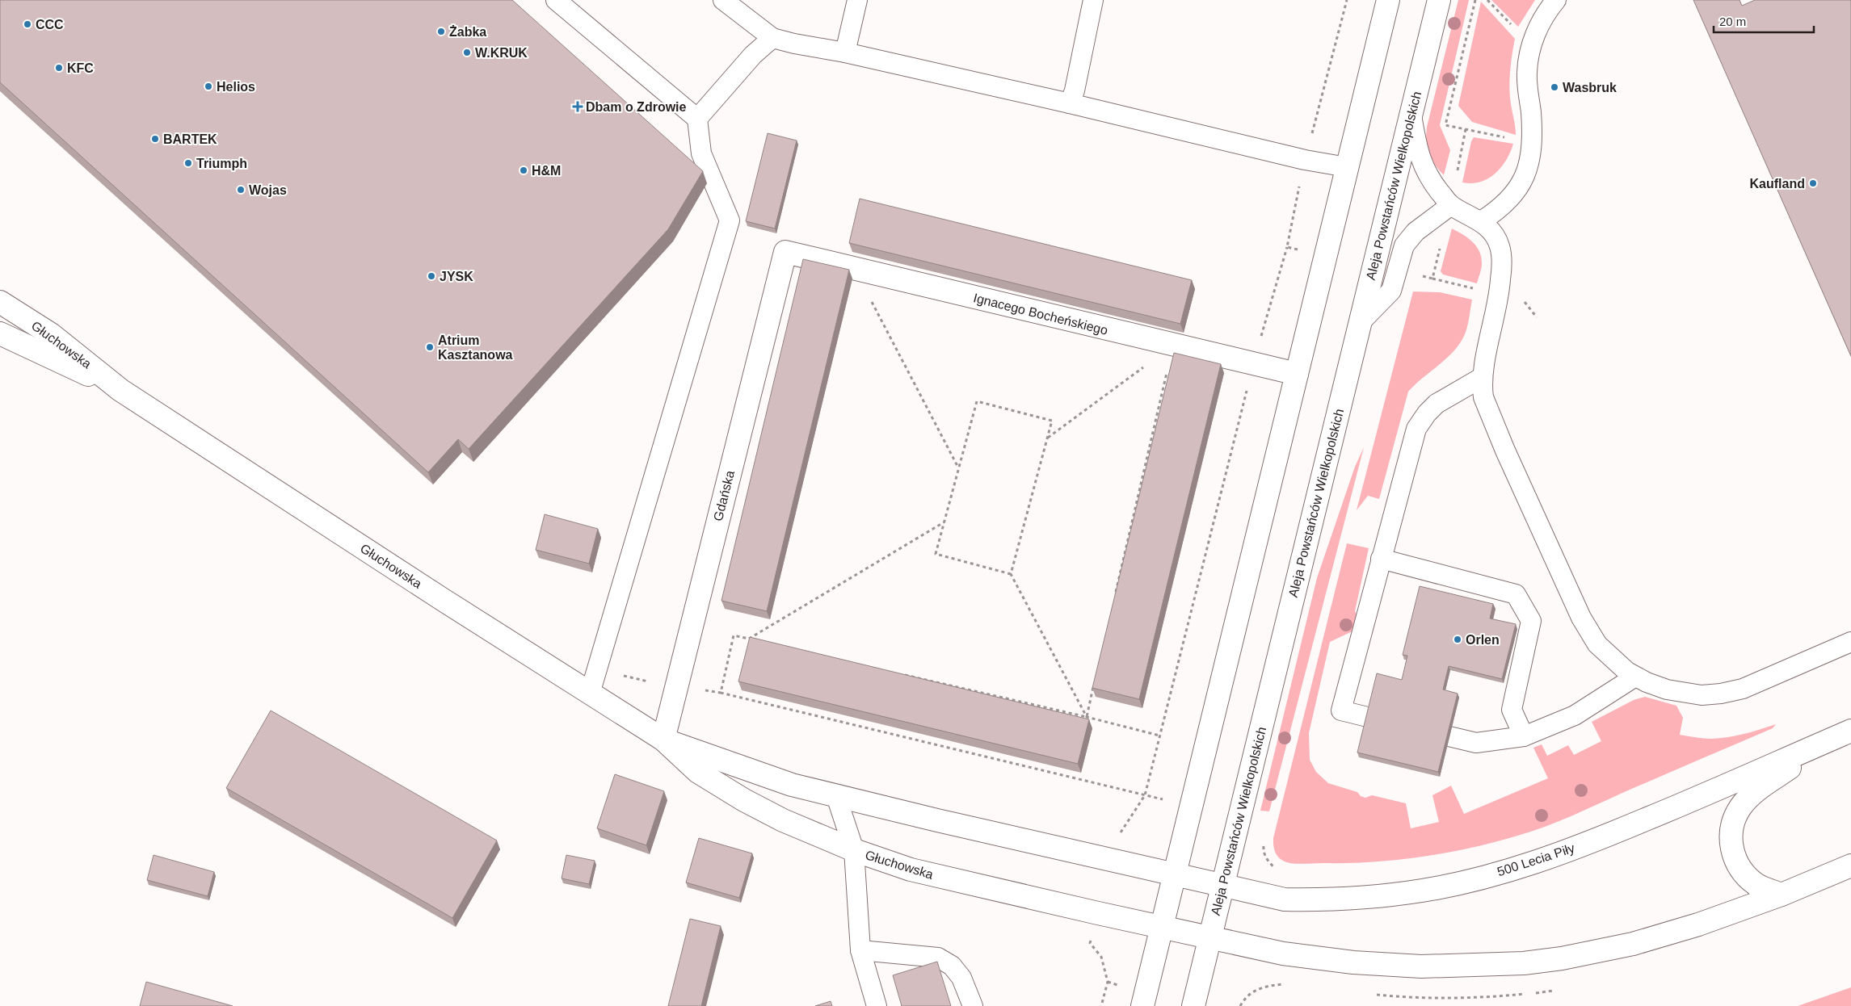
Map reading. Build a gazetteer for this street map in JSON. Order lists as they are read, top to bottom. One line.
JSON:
{"streets":{"street":["Aleja Powstańców Wielkopolskich","Ignacego Bocheńskiego","Głuchowska","Gdańska","500 Lecia Piły"]},"crossings":[["Aleja Powstańców Wielkopolskich","Głuchowska"],["Aleja Powstańców Wielkopolskich","500 Lecia Piły"],["Ignacego Bocheńskiego","Gdańska"],["Głuchowska","Gdańska"],["Głuchowska","500 Lecia Piły"]],"places":{"other":["CCC","Żabka","W.KRUK","KFC","Helios","Wasbruk","BARTEK","Triumph","H&M","Kaufland","Wojas","JYSK","Atrium Kasztanowa","Orlen"],"health":["Dbam o Zdrowie"]},"scale_bar":"20 m"}
